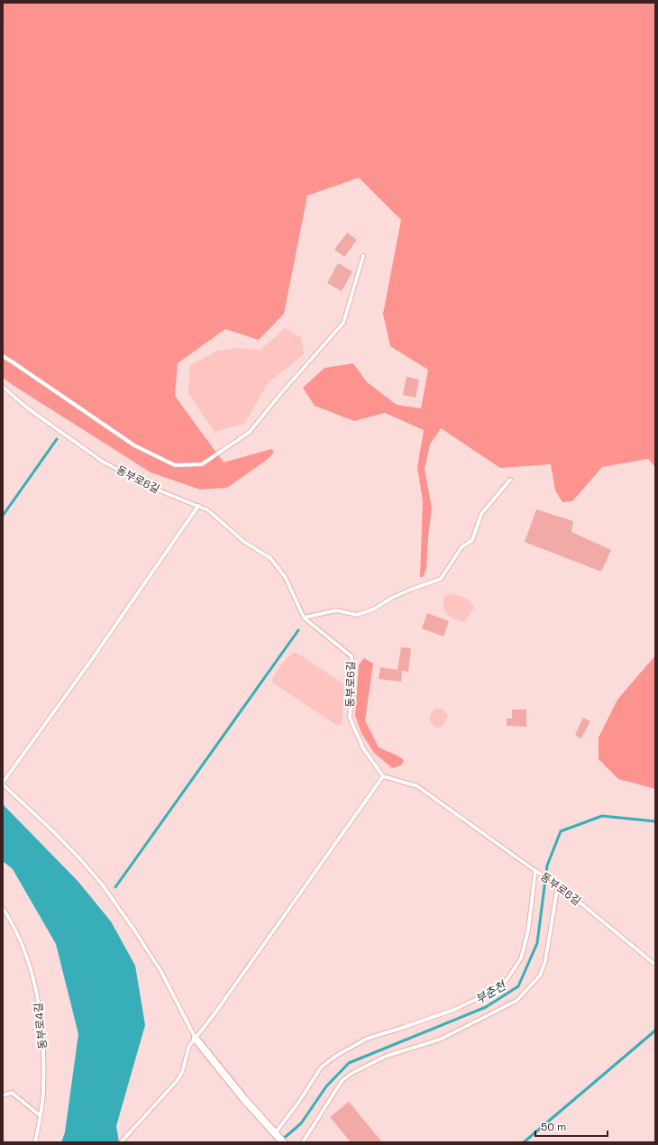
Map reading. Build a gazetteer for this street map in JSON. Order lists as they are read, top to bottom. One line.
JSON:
{"streets":{"lane":["동부로6길","동부로4길"]},"water":["부춘천"],"scale_bar":"50 m"}
